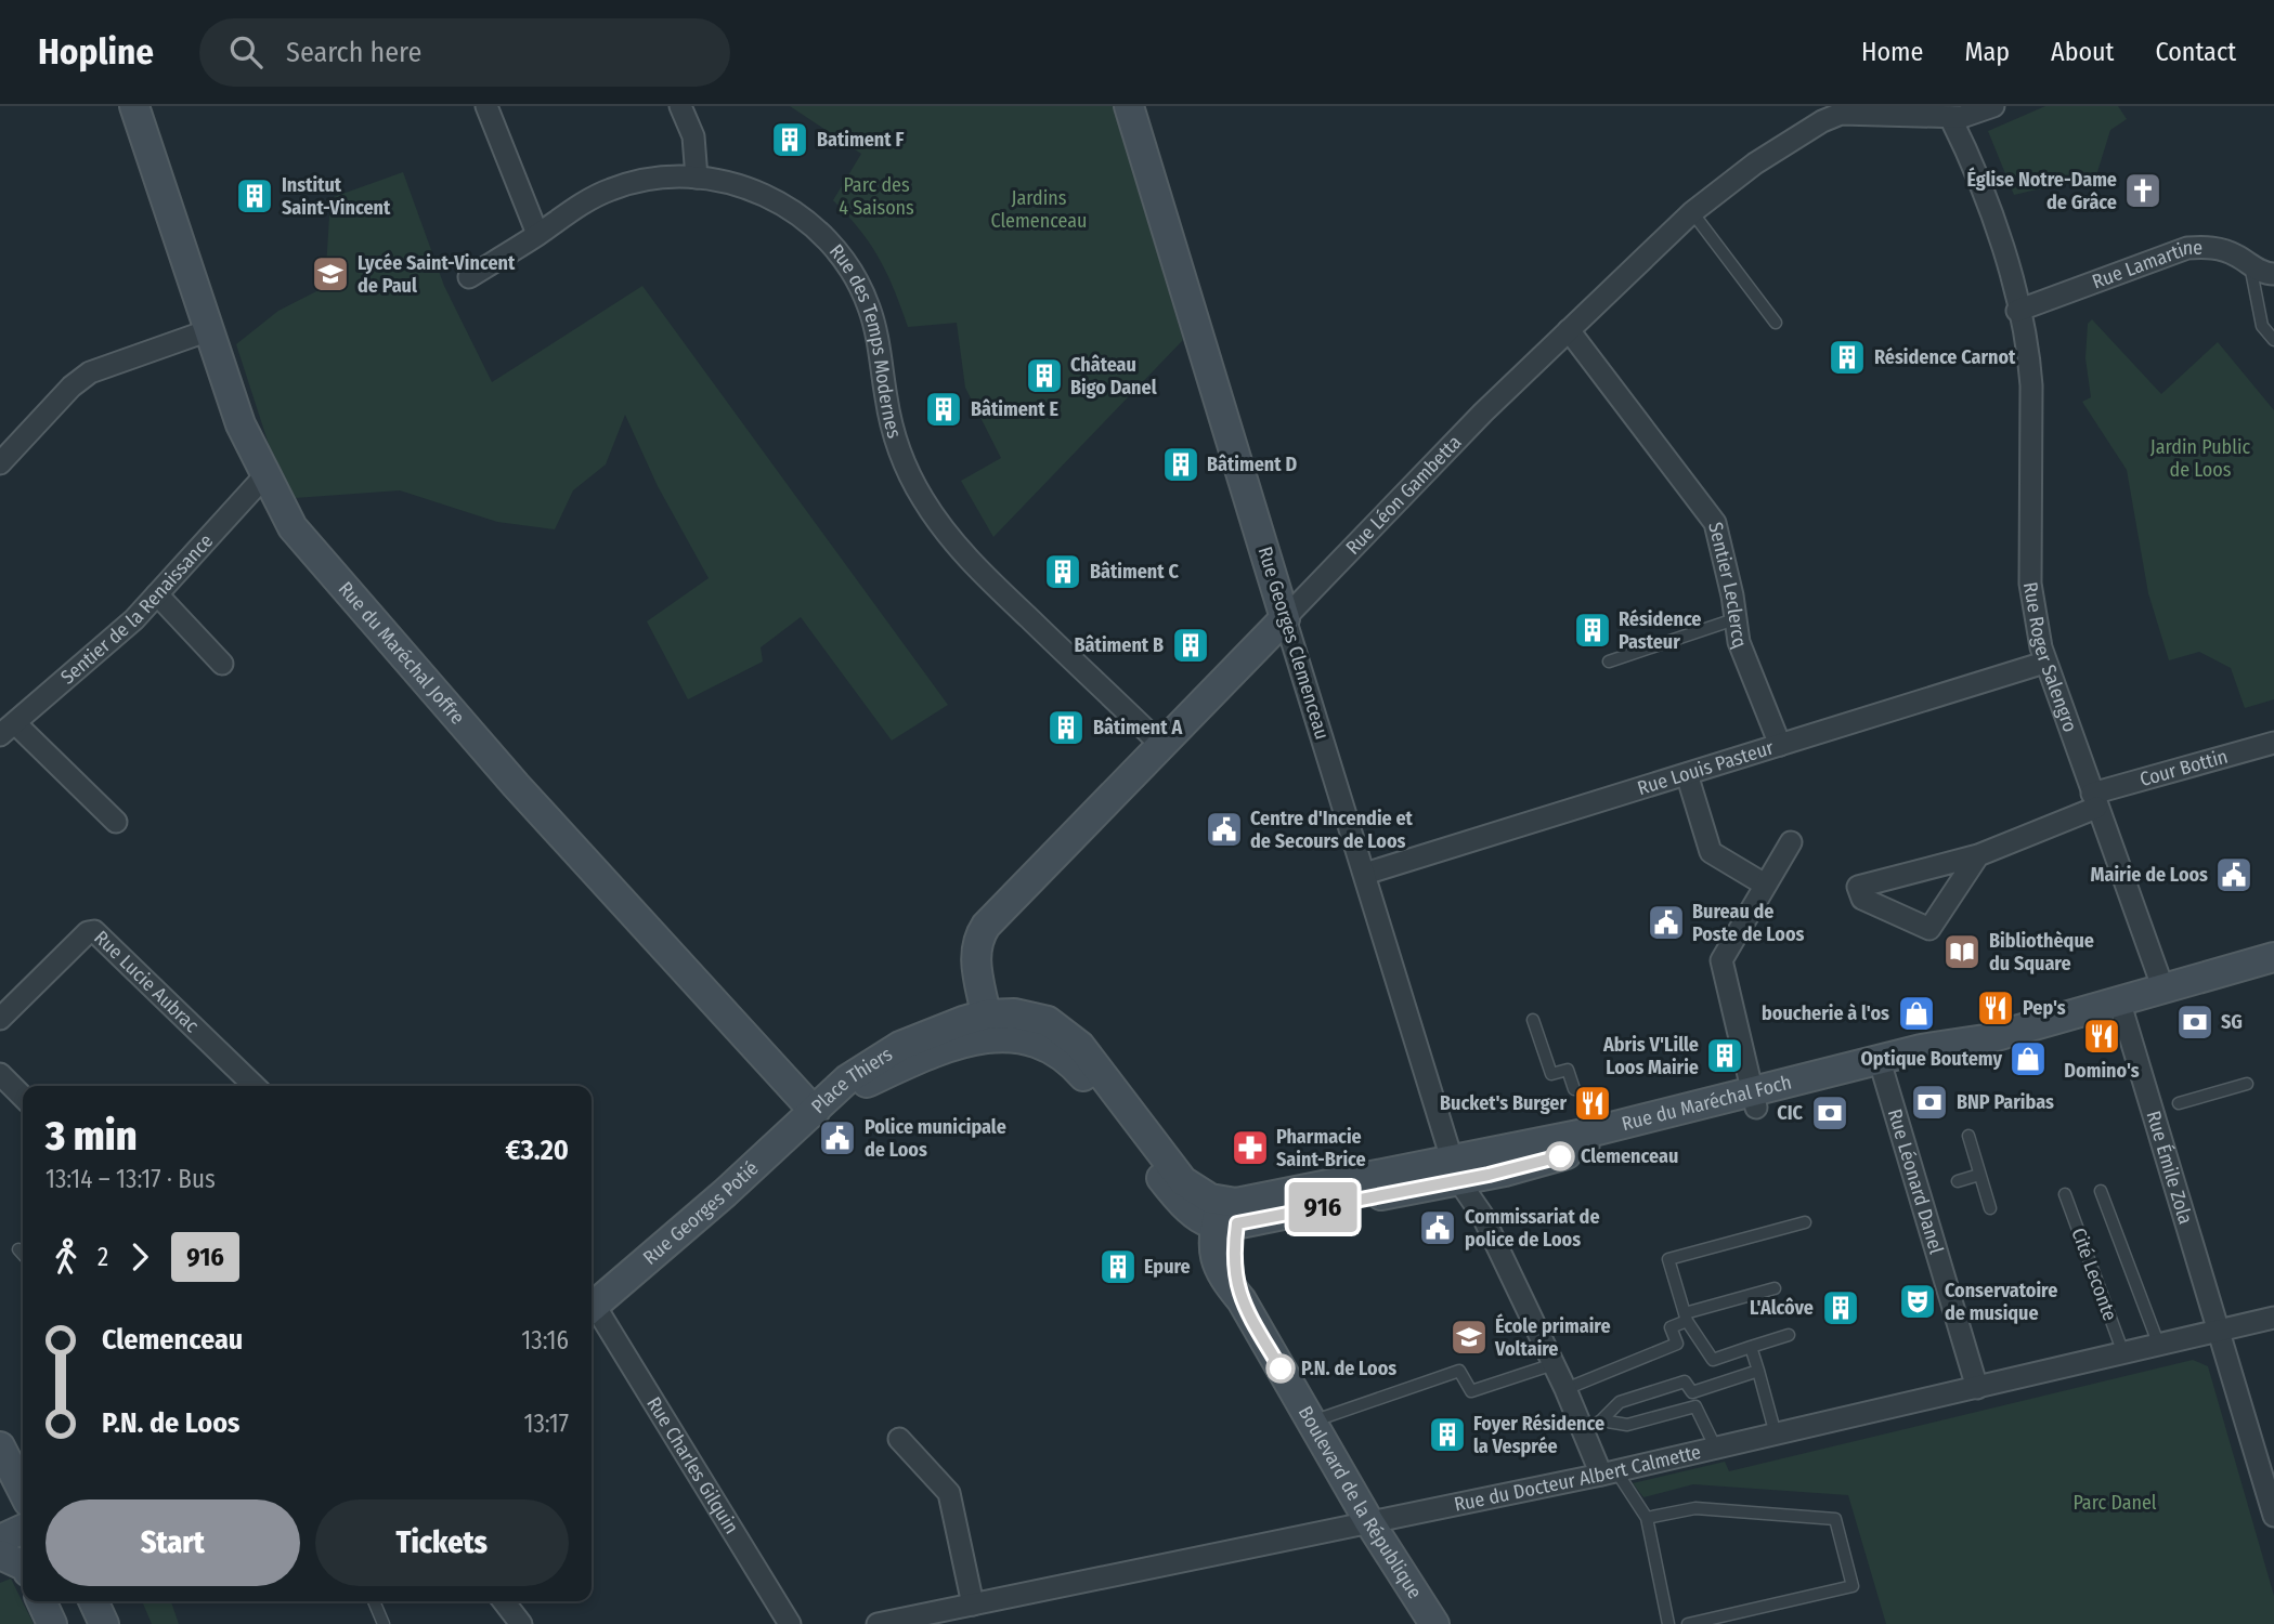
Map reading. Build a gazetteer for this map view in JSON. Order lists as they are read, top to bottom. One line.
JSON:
{"streets":{"street":["Rue Lamartine","Rue des Temps Modernes","Rue Léon Gambetta","Sentier Leclercq","Sentier de la Renaissance","Rue Georges Clemenceau","Rue du Maréchal Joffre","Rue Roger Salengro","Rue Louis Pasteur","Cour Bottin","Rue Lucie Aubrac","Place Thiers","Rue du Maréchal Foch","Rue Émile Zola","Rue Léonard Danel","Rue Georges Potié","Rue Charles Gilquin","Rue du Docteur Albert Calmette","Boulevard de la République"],"lane":["Cité Leconte"]},"crossings":[["Rue Lamartine","Rue Roger Salengro"],["Rue des Temps Modernes","Rue Léon Gambetta"],["Rue Léon Gambetta","Sentier Leclercq"],["Rue Léon Gambetta","Rue Georges Clemenceau"],["Rue Léon Gambetta","Rue Roger Salengro"],["Rue Léon Gambetta","Place Thiers"],["Sentier Leclercq","Rue Louis Pasteur"],["Sentier de la Renaissance","Rue du Maréchal Joffre"],["Rue Georges Clemenceau","Rue Louis Pasteur"],["Rue Georges Clemenceau","Rue du Maréchal Foch"],["Rue Georges Clemenceau","Rue du Docteur Albert Calmette"],["Rue du Maréchal Joffre","Place Thiers"],["Rue du Maréchal Joffre","Rue Georges Potié"],["Rue Roger Salengro","Rue Louis Pasteur"],["Rue Roger Salengro","Cour Bottin"],["Rue Roger Salengro","Rue du Maréchal Foch"],["Place Thiers","Rue du Maréchal Foch"],["Place Thiers","Rue Georges Potié"],["Place Thiers","Boulevard de la République"],["Rue du Maréchal Foch","Rue Émile Zola"],["Rue du Maréchal Foch","Rue Léonard Danel"],["Rue du Maréchal Foch","Boulevard de la République"],["Rue Émile Zola","Rue du Docteur Albert Calmette"],["Rue Léonard Danel","Rue du Docteur Albert Calmette"],["Cité Leconte","Rue du Docteur Albert Calmette"],["Rue du Docteur Albert Calmette","Boulevard de la République"]],"parks":["Parc des 4 Saisons","Jardins Clemenceau","Jardin Public de Loos","Parc Danel"],"places":{"building":["Batiment F","Institut Saint-Vincent","Résidence Carnot","Château Bigo Danel","Bâtiment E","Bâtiment D","Bâtiment C","Résidence Pasteur","Bâtiment B","Bâtiment A","Abris V'Lille Loos Mairie","Epure","L'Alcôve","Foyer Résidence la Vesprée"],"church":["Église Notre-Dame de Grâce"],"school or university":["Lycée Saint-Vincent de Paul","École primaire Voltaire"],"public building":["Centre d'Incendie et de Secours de Loos","Mairie de Loos","Bureau de Poste de Loos","Police municipale de Loos","Commissariat de police de Loos"],"library":["Bibliothèque du Square"],"restaurant":["Pep's","Domino's","Bucket's Burger"],"shop":["boucherie à l'os","Optique Boutemy"],"bank":["SG","BNP Paribas","CIC"],"pharmacy":["Pharmacie Saint-Brice"],"other":["Clemenceau","P.N. de Loos"],"theatre":["Conservatoire de musique"]},"lines":["bus line 916"],"page":{"header":"Hopline","search":"Search here","nav":["Home","Map","About","Contact"],"on_map":"916","heading":["3 min","13:14 – 13:17 · Bus","€3.20"],"legs":["2","916"],"list":[{"name":"Clemenceau","value":"13:16"},{"name":"P.N. de Loos","value":"13:17"}],"buttons":["Start","Tickets"]}}
